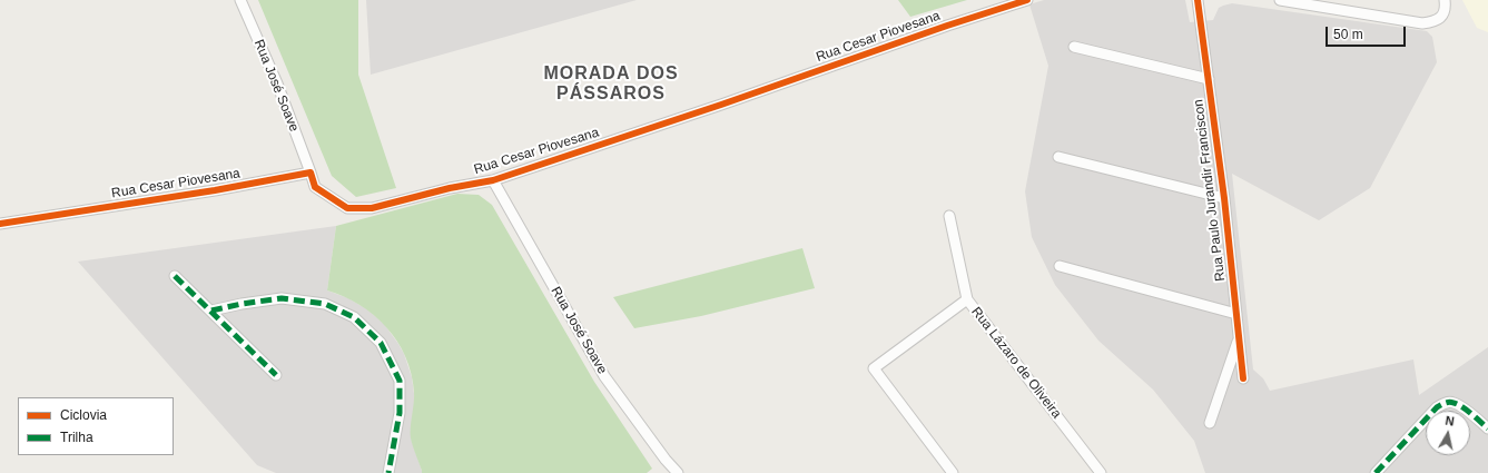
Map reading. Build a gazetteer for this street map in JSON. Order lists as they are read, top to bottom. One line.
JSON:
{"streets":{"street":["Rua Cesar Piovesana","Rua José Soave","Rua Paulo Jurandir Franciscon","Rua Lázaro de Oliveira"]},"crossings":[["Rua Cesar Piovesana","Rua José Soave"]],"districts":["MORADA DOS PÁSSAROS"],"legend":["Ciclovia","Trilha"],"scale_bar":"50 m","north":"top"}
